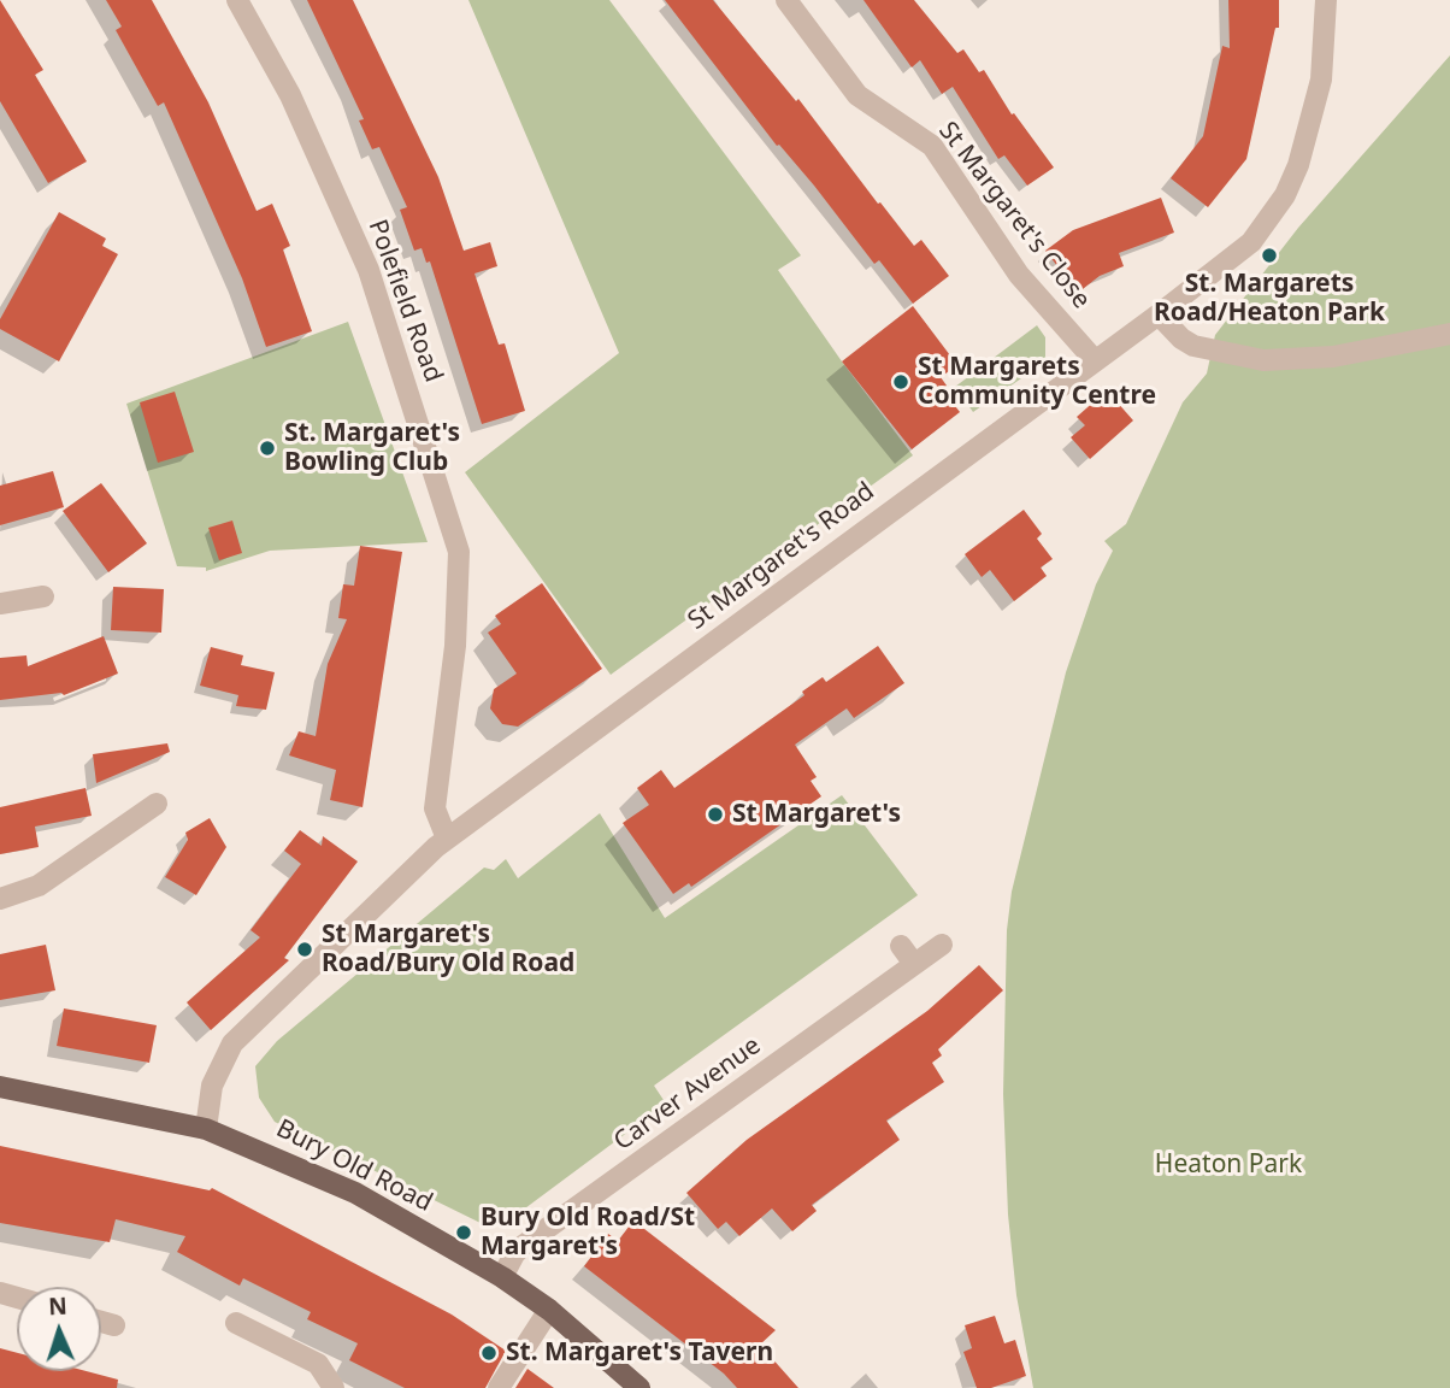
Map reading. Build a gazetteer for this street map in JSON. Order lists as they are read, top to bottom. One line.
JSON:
{"streets":{"main road":["Bury Old Road"],"street":["St Margaret's Close","Polefield Road","St Margaret's Road","Carver Avenue"]},"crossings":[["St Margaret's Close","St Margaret's Road"],["Polefield Road","St Margaret's Road"],["St Margaret's Road","Bury Old Road"],["Carver Avenue","Bury Old Road"]],"parks":["Heaton Park"],"places":["St. Margarets Road/Heaton Park","St Margarets Community Centre","St. Margaret's Bowling Club","St Margaret's","St Margaret's Road/Bury Old Road","Bury Old Road/St Margaret's","St. Margaret's Tavern"],"north":"top"}
